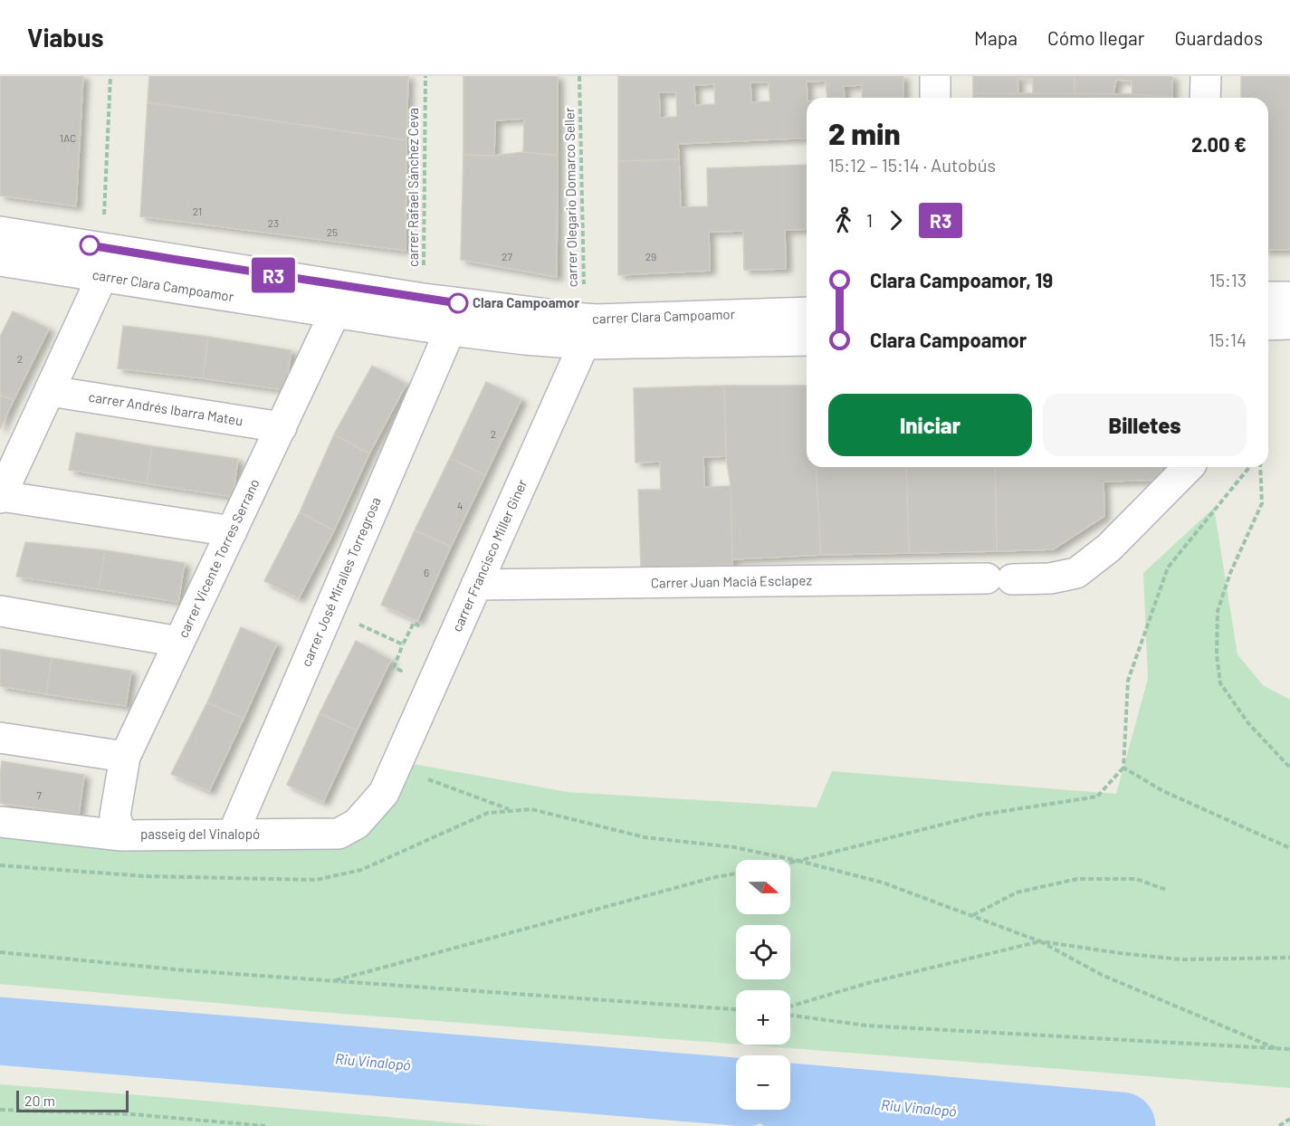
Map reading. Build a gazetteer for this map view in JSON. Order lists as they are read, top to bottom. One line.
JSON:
{"streets":{"street":["carrer Clara Campoamor","carrer Andrés Ibarra Mateu","carrer Francisco Miller Giner","carrer Vicente Torres Serrano","carrer José Miralles Torregrosa","Carrer Juan Maciá Esclapez","passeig del Vinalopó"],"path":["carrer Rafael Sánchez Ceva","carrer Olegario Domarco Seller"]},"crossings":[["carrer Rafael Sánchez Ceva","carrer Clara Campoamor"],["carrer Olegario Domarco Seller","carrer Clara Campoamor"],["carrer Olegario Domarco Seller","carrer Francisco Miller Giner"],["carrer Clara Campoamor","carrer Francisco Miller Giner"],["carrer Clara Campoamor","carrer Vicente Torres Serrano"],["carrer Clara Campoamor","carrer José Miralles Torregrosa"],["carrer Andrés Ibarra Mateu","carrer Vicente Torres Serrano"],["carrer Francisco Miller Giner","Carrer Juan Maciá Esclapez"],["carrer Francisco Miller Giner","passeig del Vinalopó"],["carrer Vicente Torres Serrano","passeig del Vinalopó"],["carrer José Miralles Torregrosa","passeig del Vinalopó"]],"water":["Riu Vinalopó"],"places":["Clara Campoamor"],"lines":["bus line R3"],"house_numbers":["1AC","21","23","25","27","29","2","2","4","6","7"],"scale_bar":"20 m","north":"right","page":{"header":"Viabus","nav":["Mapa","Cómo llegar","Guardados"],"on_map":"R3","heading":["2 min","15:12 – 15:14 · Autobús","2.00 €"],"legs":["1","R3"],"list":[{"name":"Clara Campoamor, 19","value":"15:13"},{"name":"Clara Campoamor","value":"15:14"}],"buttons":["Iniciar","Billetes"],"map_buttons":["+","−"],"scale":"20 m"}}
